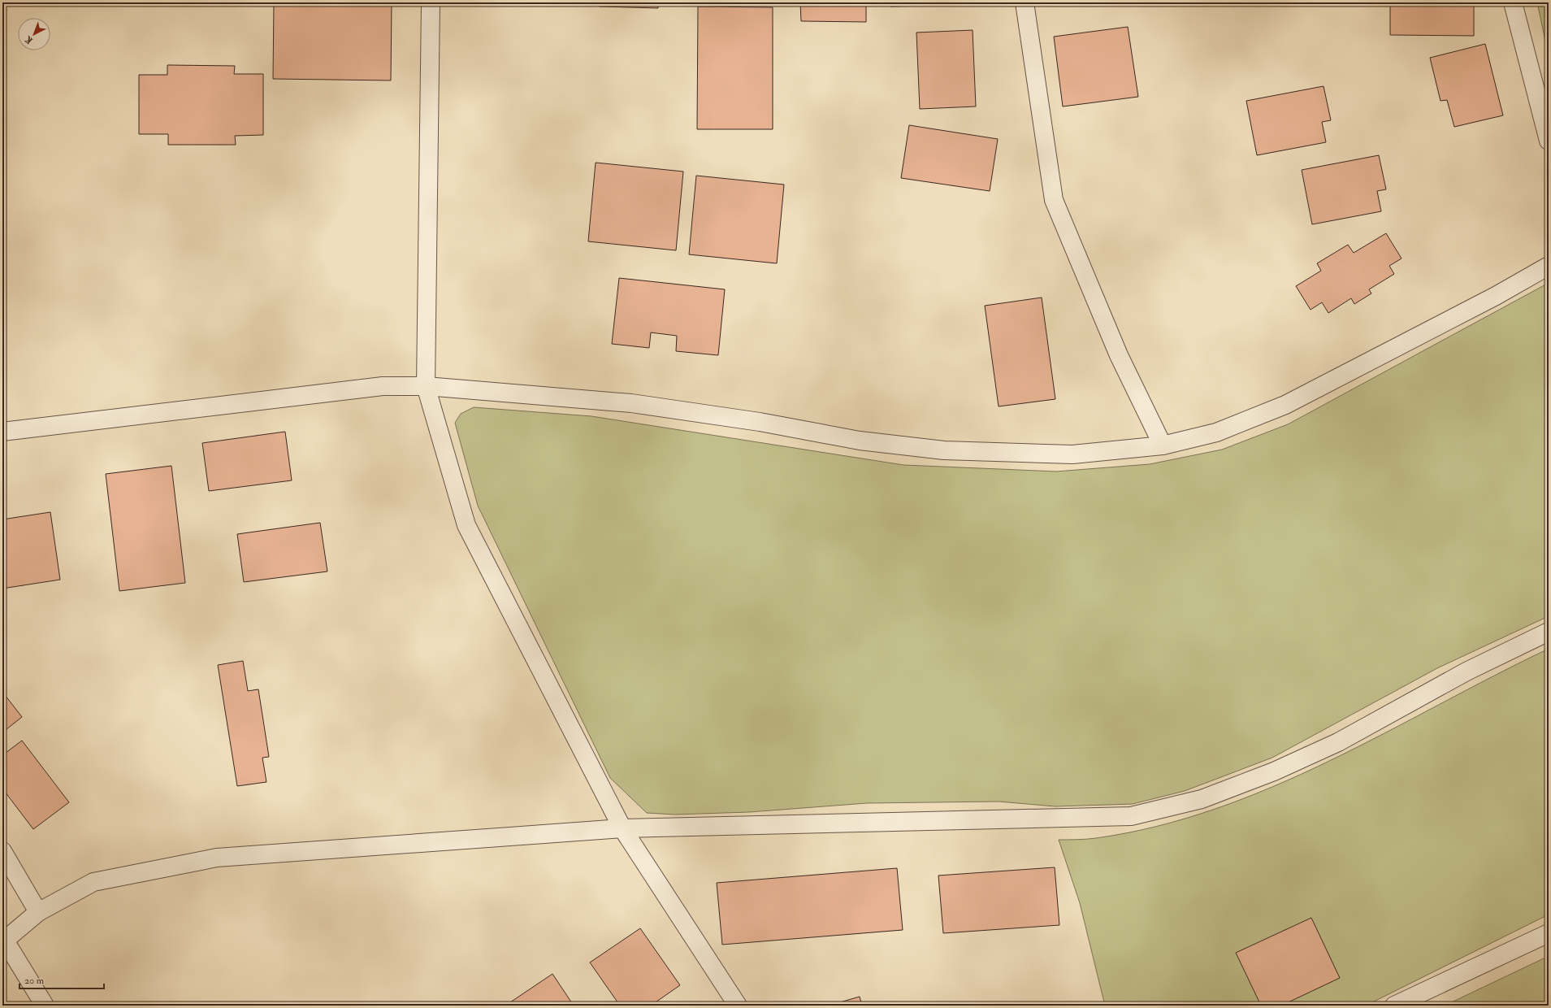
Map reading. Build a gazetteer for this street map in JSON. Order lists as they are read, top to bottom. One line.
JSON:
{"scale_bar":"20 m","north":"bottom left"}
